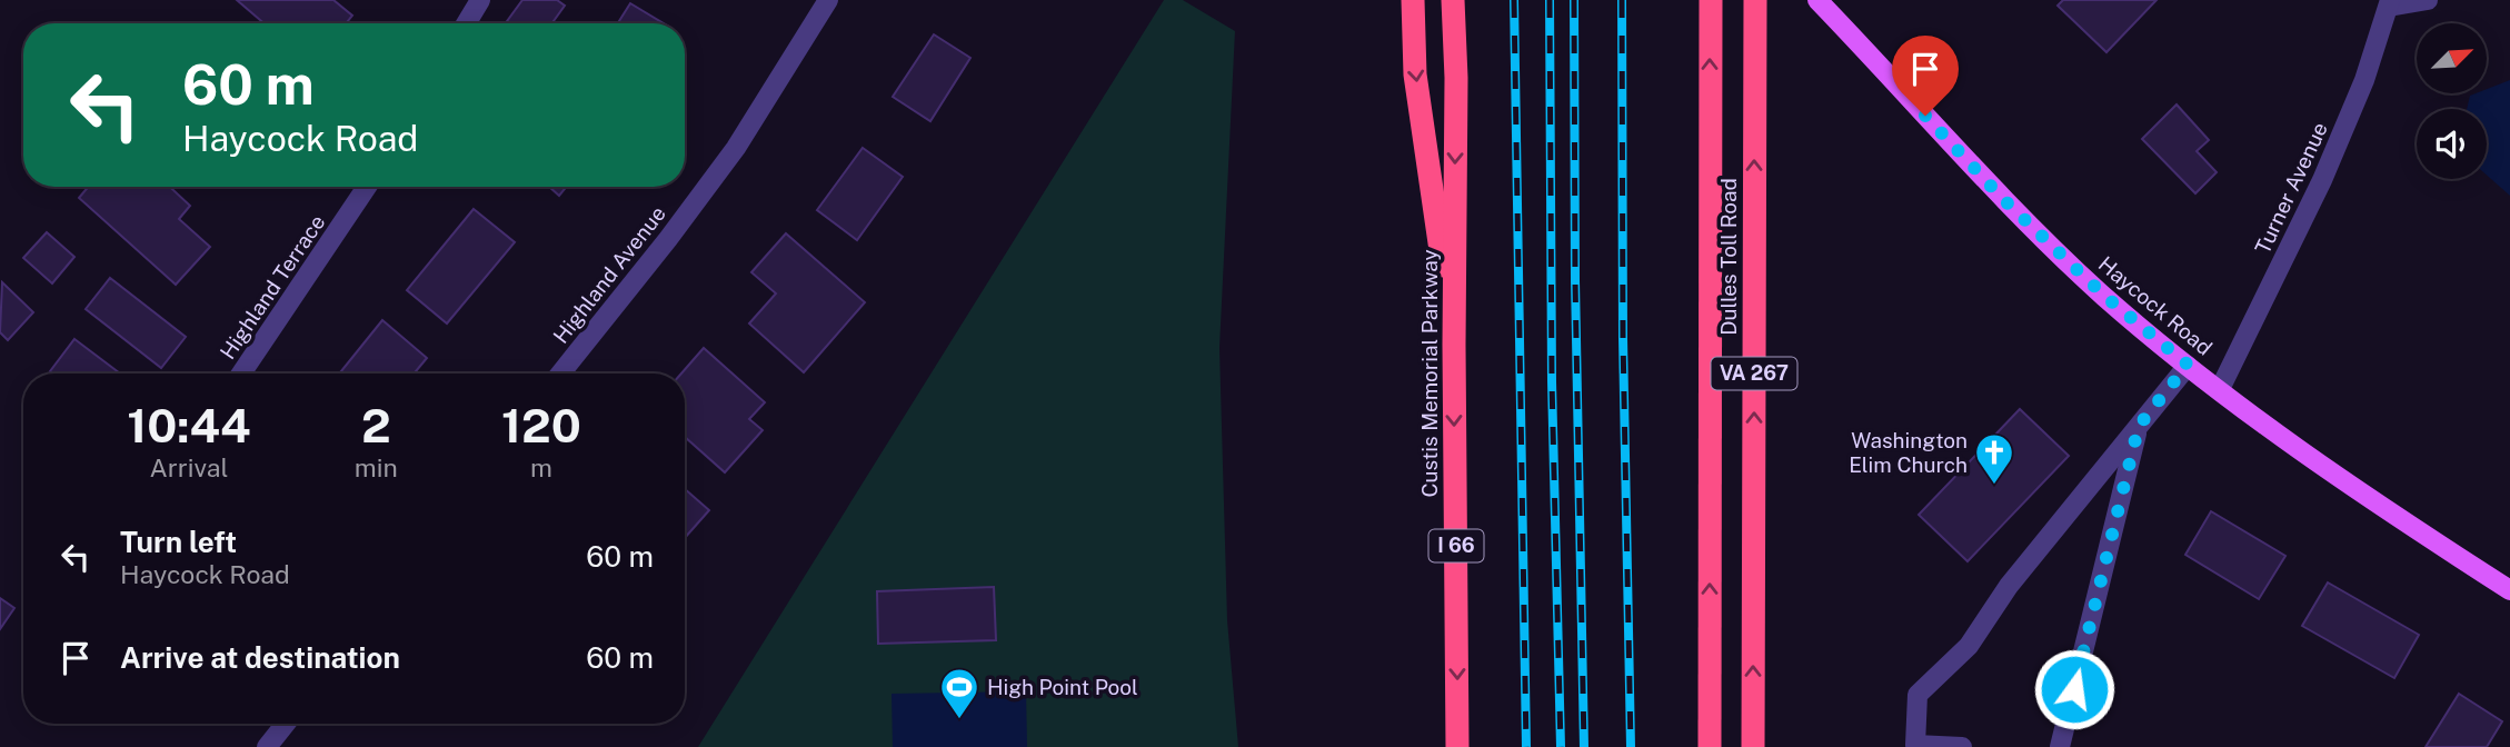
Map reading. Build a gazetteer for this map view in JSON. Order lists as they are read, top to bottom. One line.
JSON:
{"streets":{"highway":["Dulles Toll Road","Custis Memorial Parkway","VA 267","I 66"],"main road":["Haycock Road"],"street":["Turner Avenue","Highland Avenue","Highland Terrace"]},"crossings":[["Turner Avenue","Haycock Road"]],"places":{"church":["Washington Elim Church"],"sports":["High Point Pool"]},"north":"top right","page":{"turn":["60 m","Haycock Road"],"eta":["10:44","Arrival","2","min","120","m"],"list":[{"name":"Turn left","note":"Haycock Road","value":"60 m"},{"name":"Arrive at destination","value":"60 m"}]}}
